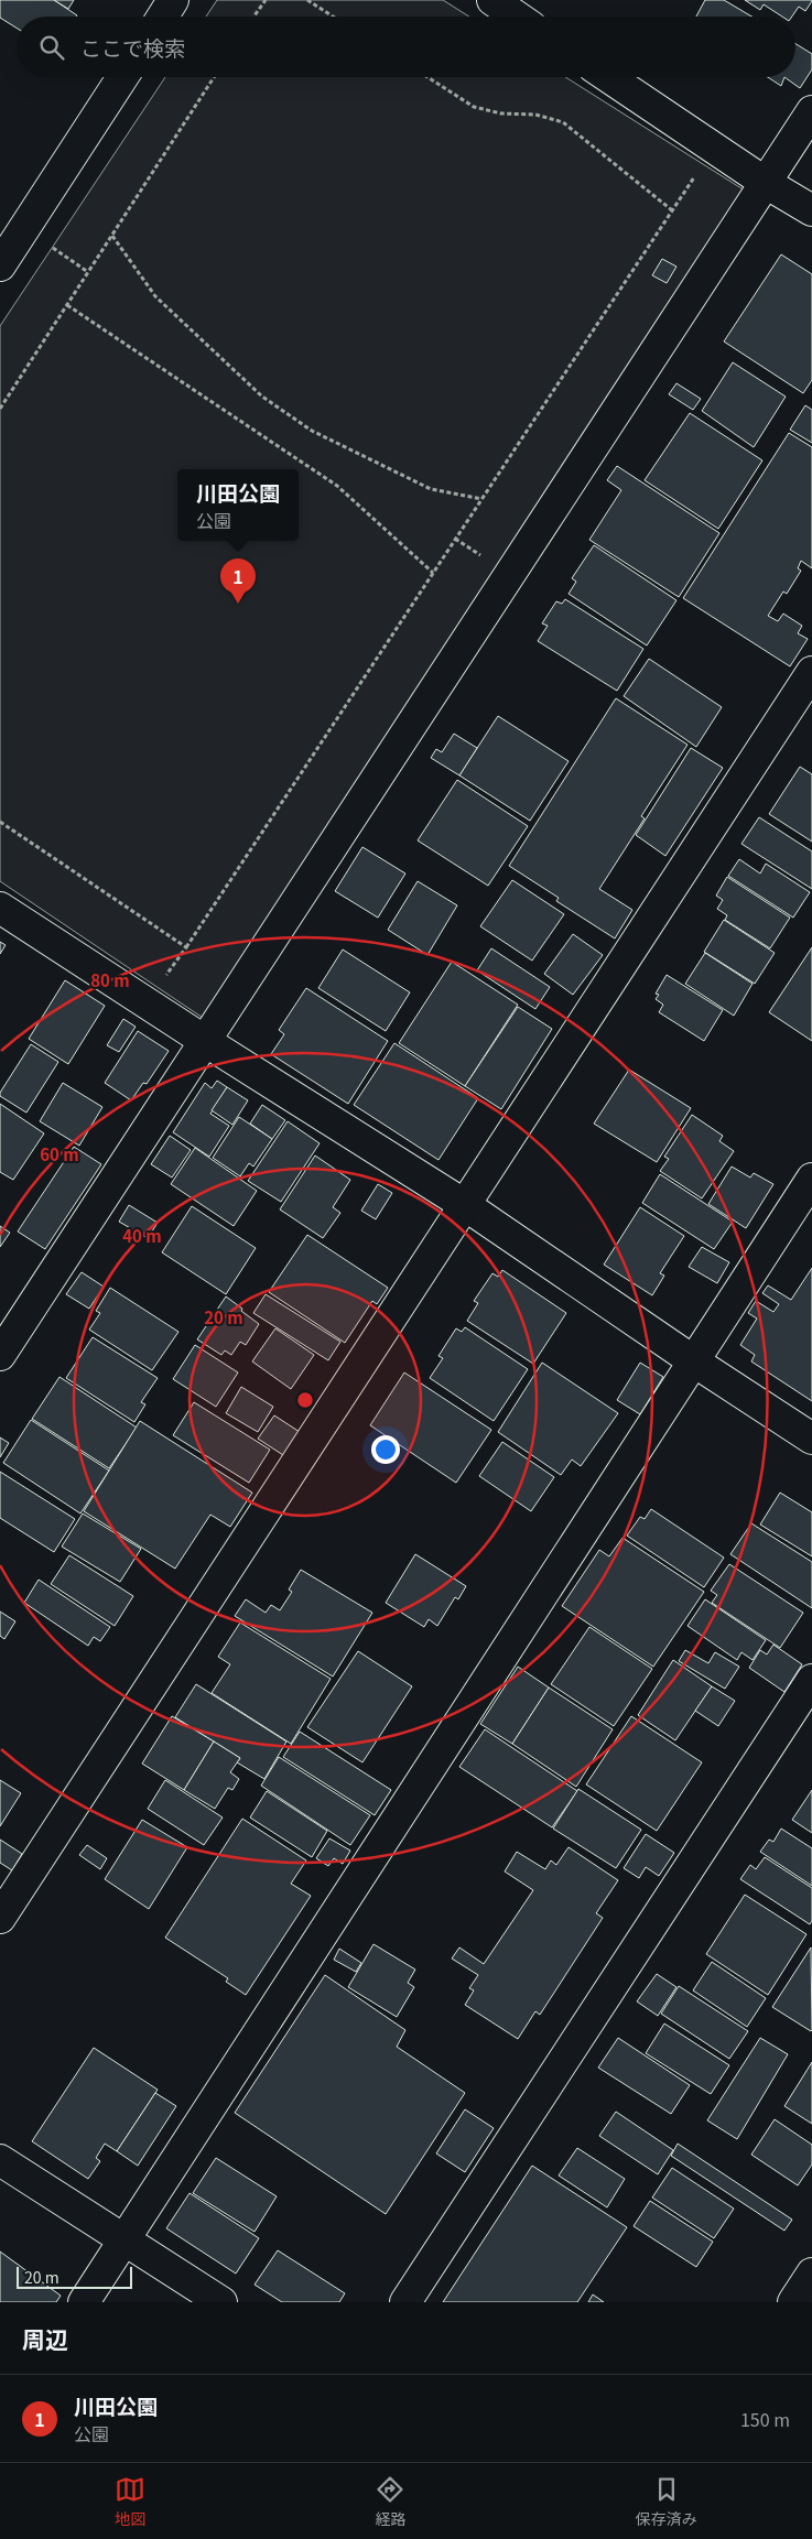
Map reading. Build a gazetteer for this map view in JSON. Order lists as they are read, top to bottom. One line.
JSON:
{"scale_bar":"20 m","page":{"search":"ここで検索","popup":["川田公園","公園"],"pins":"1","scale":"20 m","heading":"周辺","list":[{"mark":"1","name":"川田公園","note":"公園","value":"150 m"}],"nav":["地図","経路","保存済み"]},"rings":["80 m","60 m","40 m","20 m"]}
